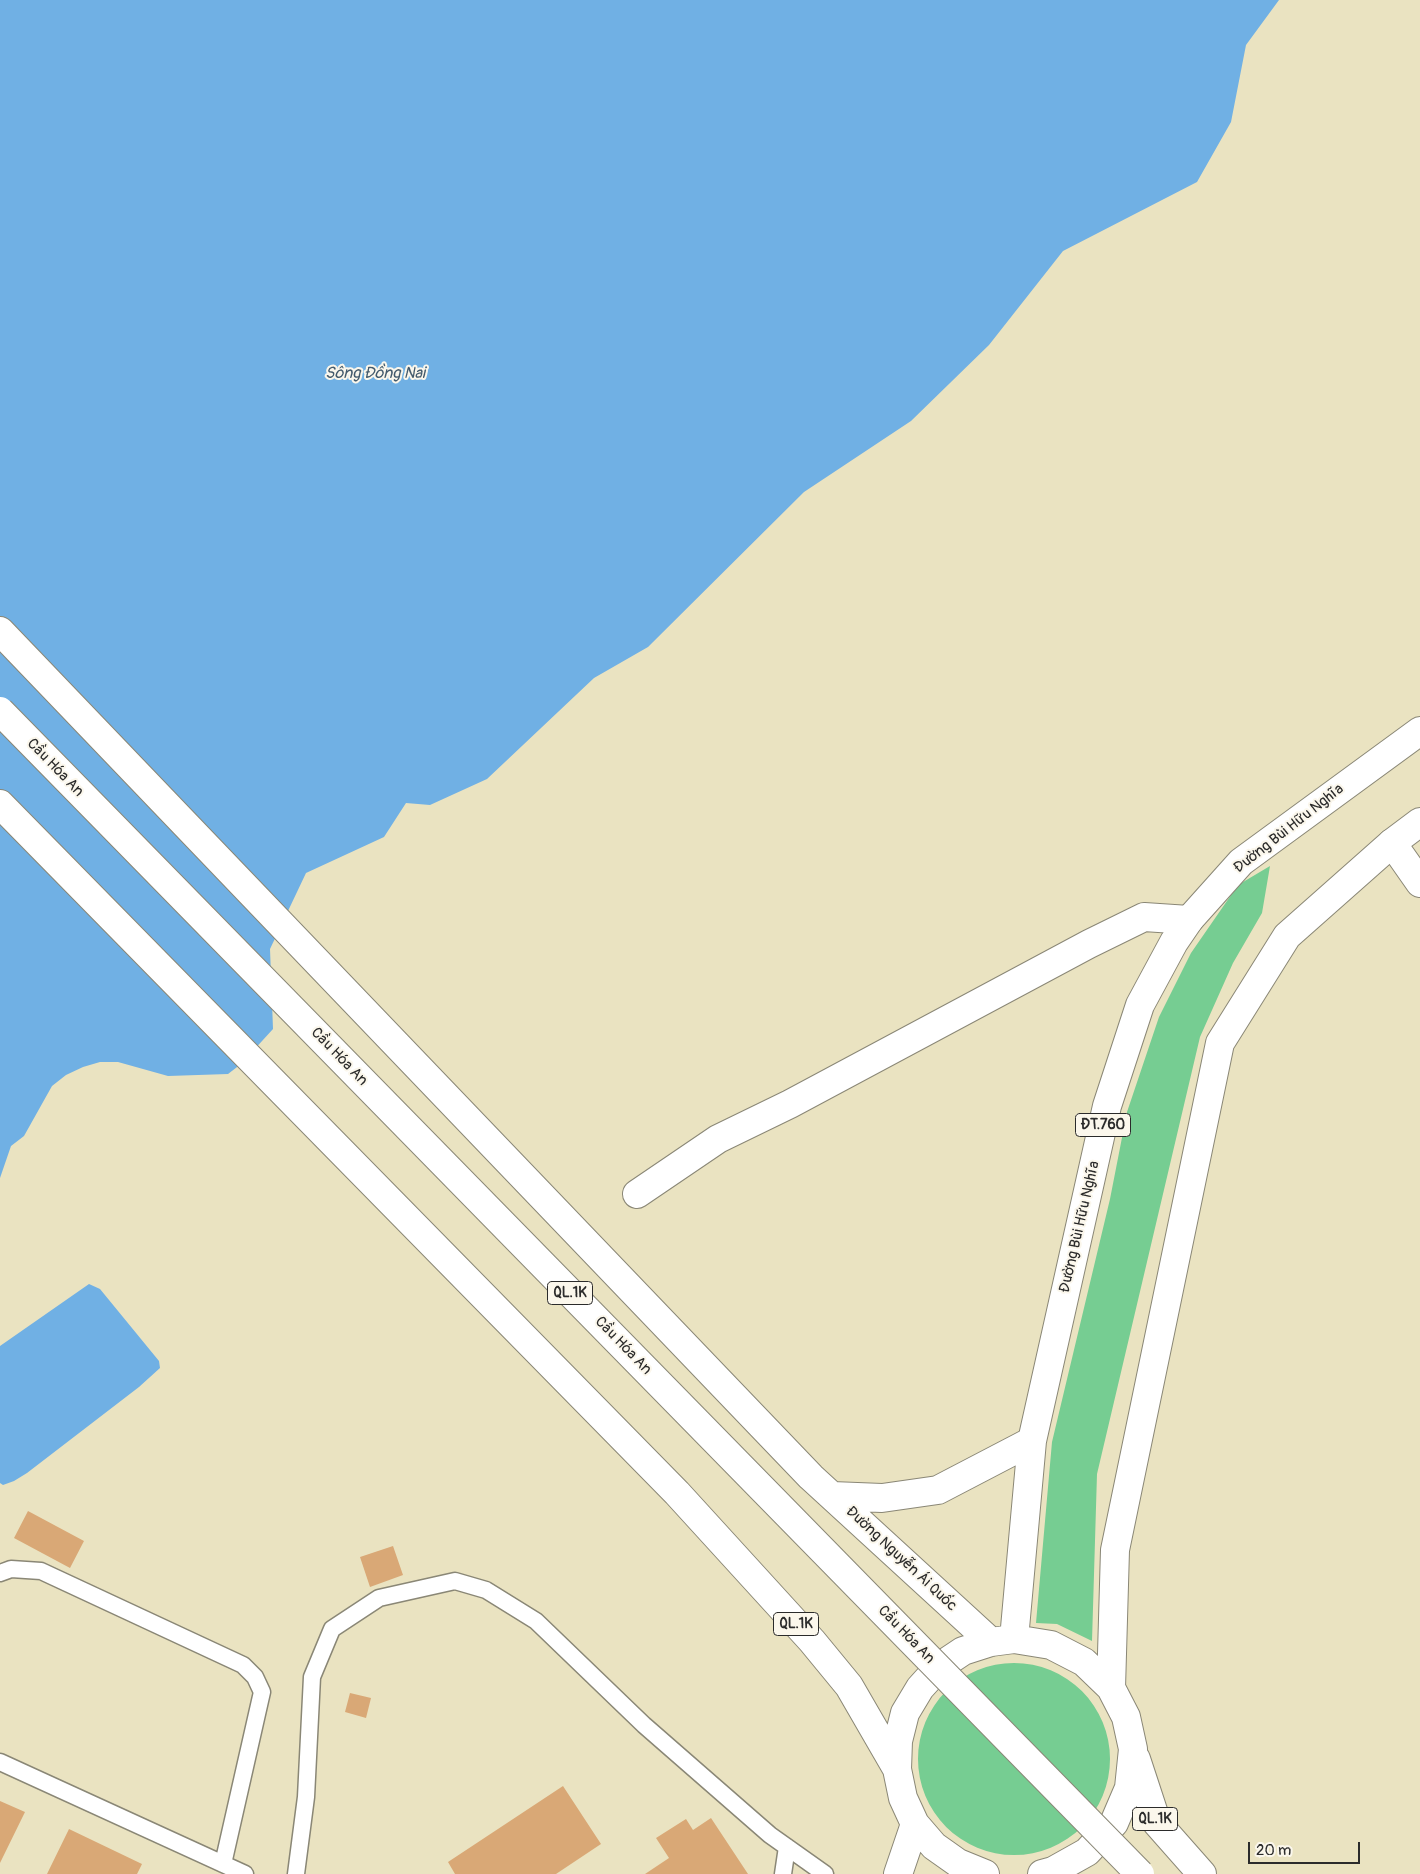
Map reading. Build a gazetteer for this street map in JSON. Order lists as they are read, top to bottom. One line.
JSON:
{"streets":{"main road":["Cầu Hóa An","Đường Bùi Hữu Nghĩa","ĐT.760","QL.1K","Đường Nguyễn Ái Quốc"]},"crossings":[["Đường Bùi Hữu Nghĩa","QL.1K"],["Đường Bùi Hữu Nghĩa","Đường Nguyễn Ái Quốc"],["QL.1K","Đường Nguyễn Ái Quốc"]],"water":["Sông Đồng Nai"],"scale_bar":"20 m"}
